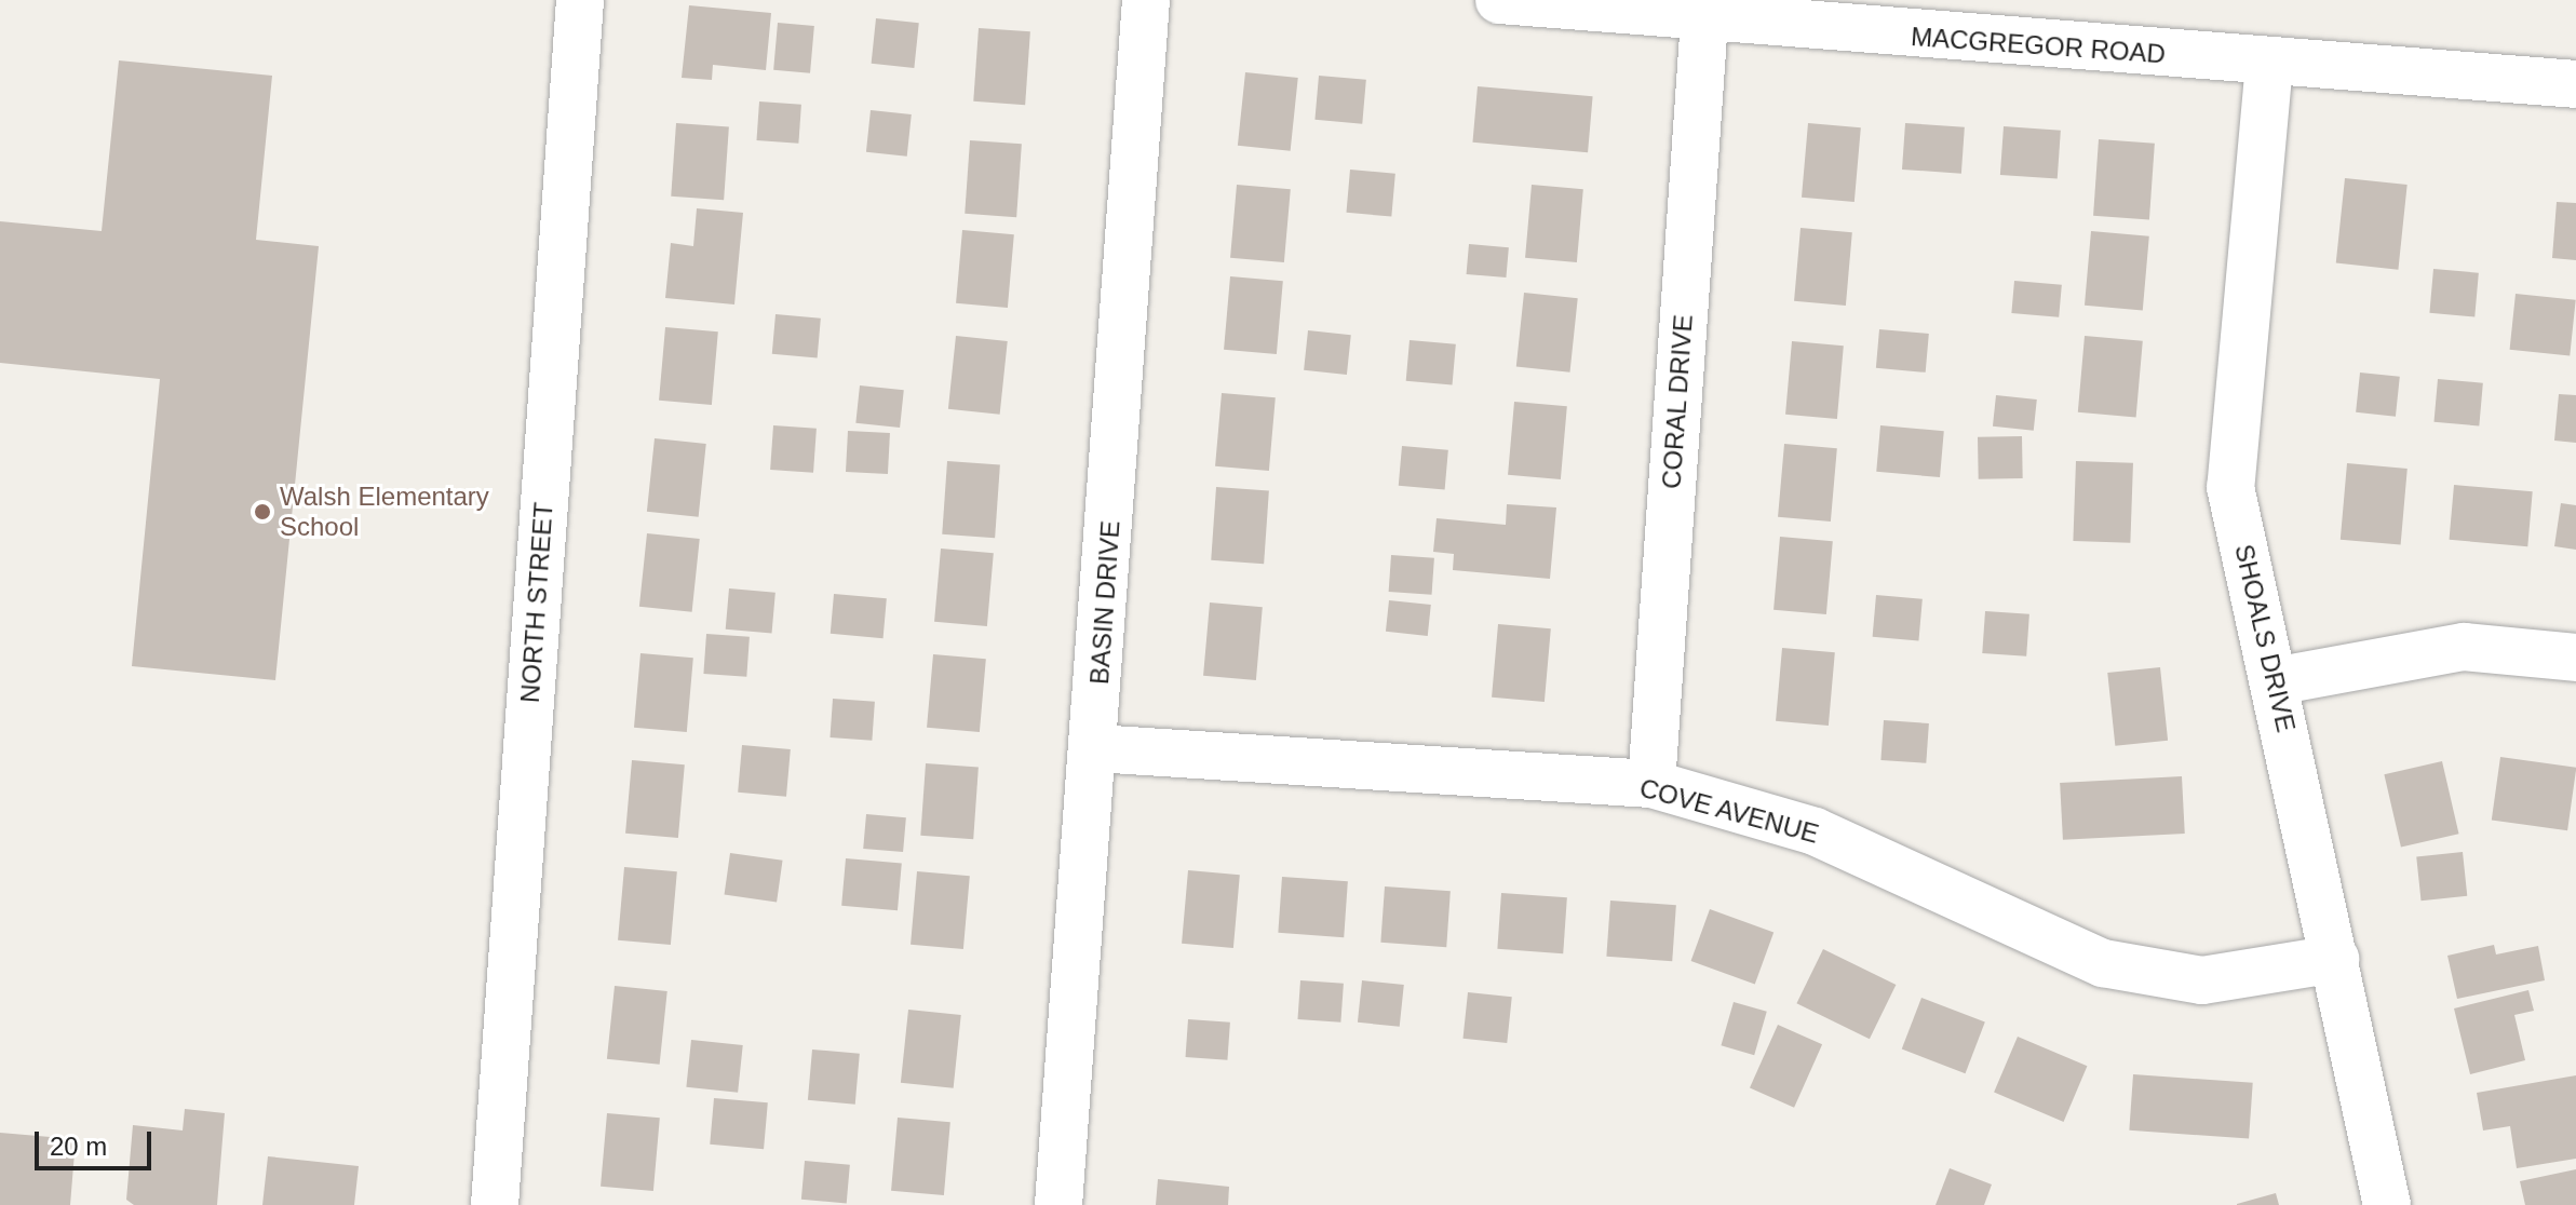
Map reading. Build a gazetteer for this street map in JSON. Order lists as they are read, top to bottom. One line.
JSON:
{"streets":{"street":["MACGREGOR ROAD","CORAL DRIVE","NORTH STREET","BASIN DRIVE","SHOALS DRIVE","COVE AVENUE"]},"crossings":[["MACGREGOR ROAD","CORAL DRIVE"],["MACGREGOR ROAD","SHOALS DRIVE"],["CORAL DRIVE","COVE AVENUE"],["BASIN DRIVE","COVE AVENUE"],["SHOALS DRIVE","COVE AVENUE"]],"places":["Walsh Elementary School"],"scale_bar":"20 m"}
